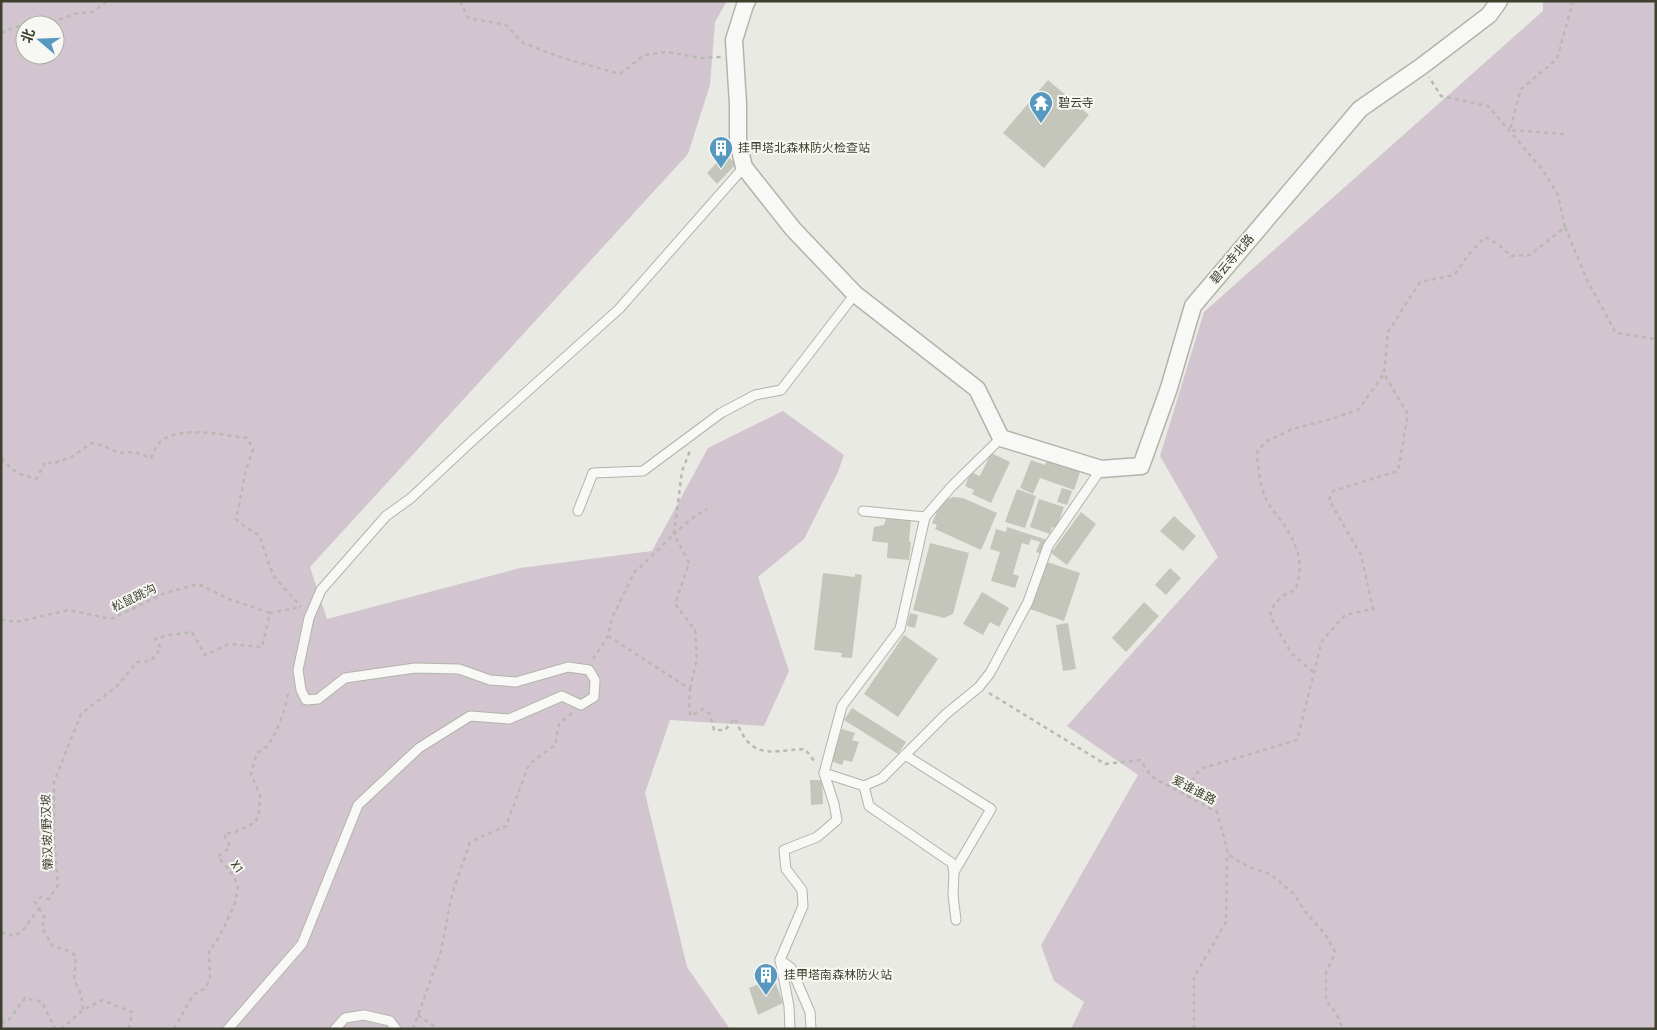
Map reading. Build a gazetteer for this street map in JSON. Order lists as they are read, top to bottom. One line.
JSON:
{"streets":{"street":["碧云寺北路"],"path":["松鼠跳沟","爱谁谁路","懒汉坡/野汉坡","X1"]},"crossings":[["松鼠跳沟","懒汉坡/野汉坡"]],"places":{"temple":["碧云寺"],"building":["挂甲塔北森林防火检查站","挂甲塔南森林防火站"]},"north":"left"}
